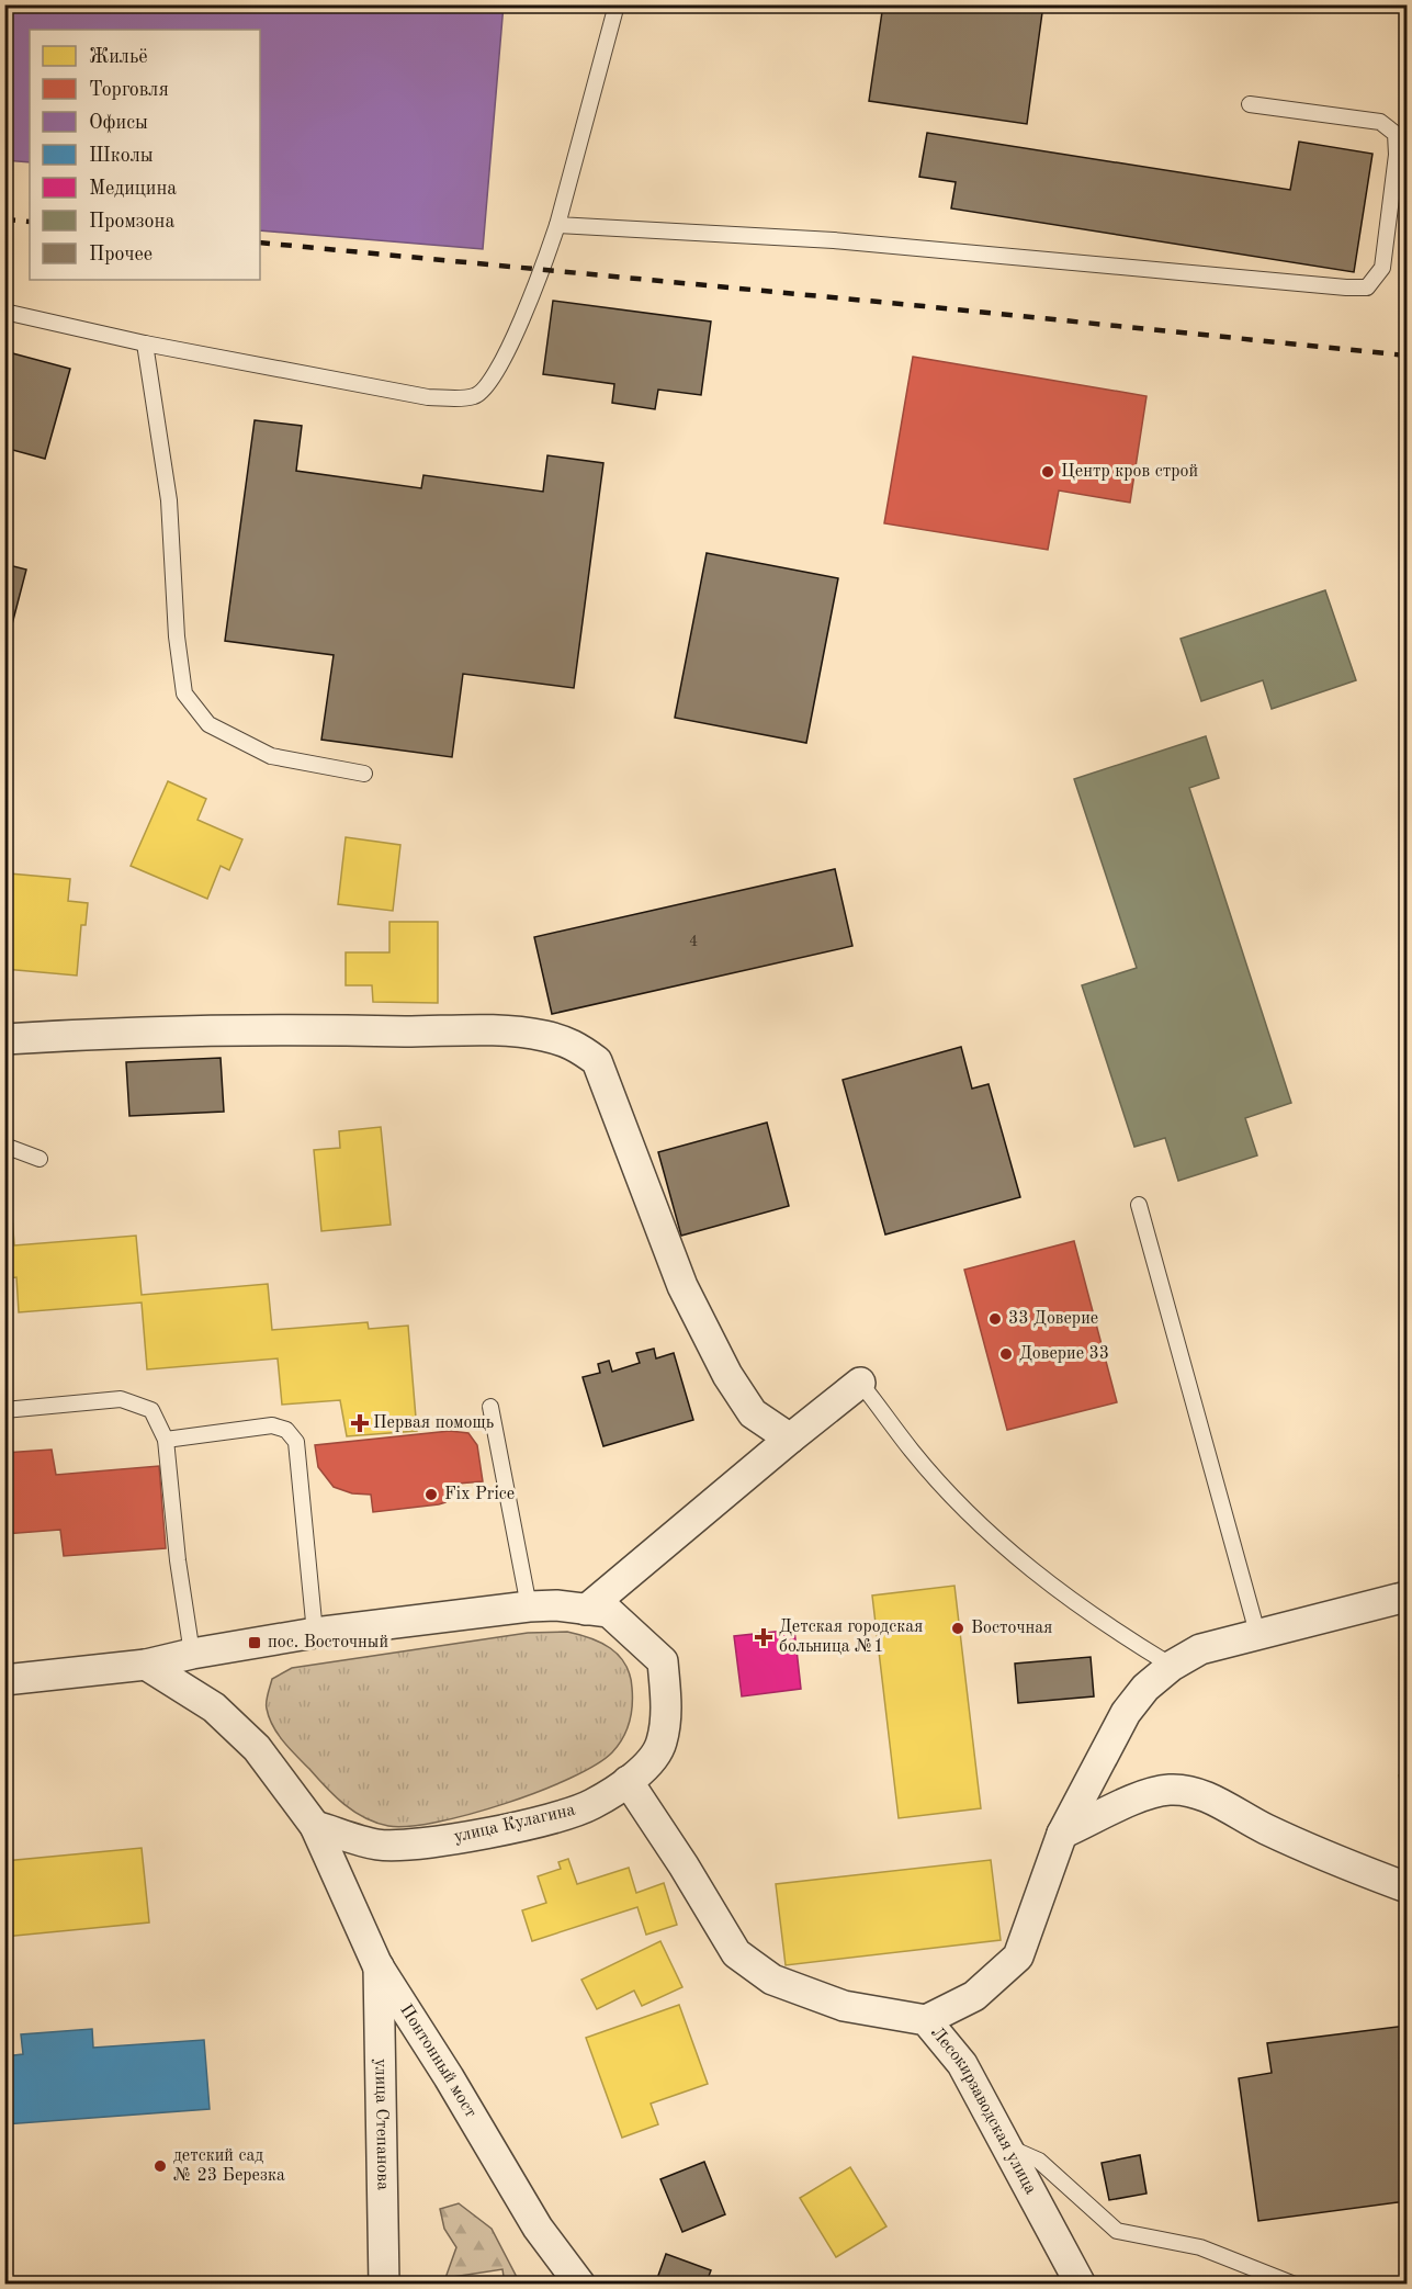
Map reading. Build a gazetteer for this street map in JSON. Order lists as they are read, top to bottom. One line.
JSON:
{"streets":{"street":["улица Кулагина","Понтонный мост","Лесокирзаводская улица","улица Степанова"]},"crossings":[["улица Кулагина","Понтонный мост"],["улица Кулагина","Лесокирзаводская улица"],["Понтонный мост","улица Степанова"]],"places":{"other":["Центр кров строй","33 Доверие","Доверие 33","Fix Price","Восточная","детский сад № 23 Березка"],"health":["Первая помощь","Детская городская больница №1"],"transit":["пос. Восточный"]},"house_numbers":["4"],"legend":["Жильё","Торговля","Офисы","Школы","Медицина","Промзона","Прочее"]}
